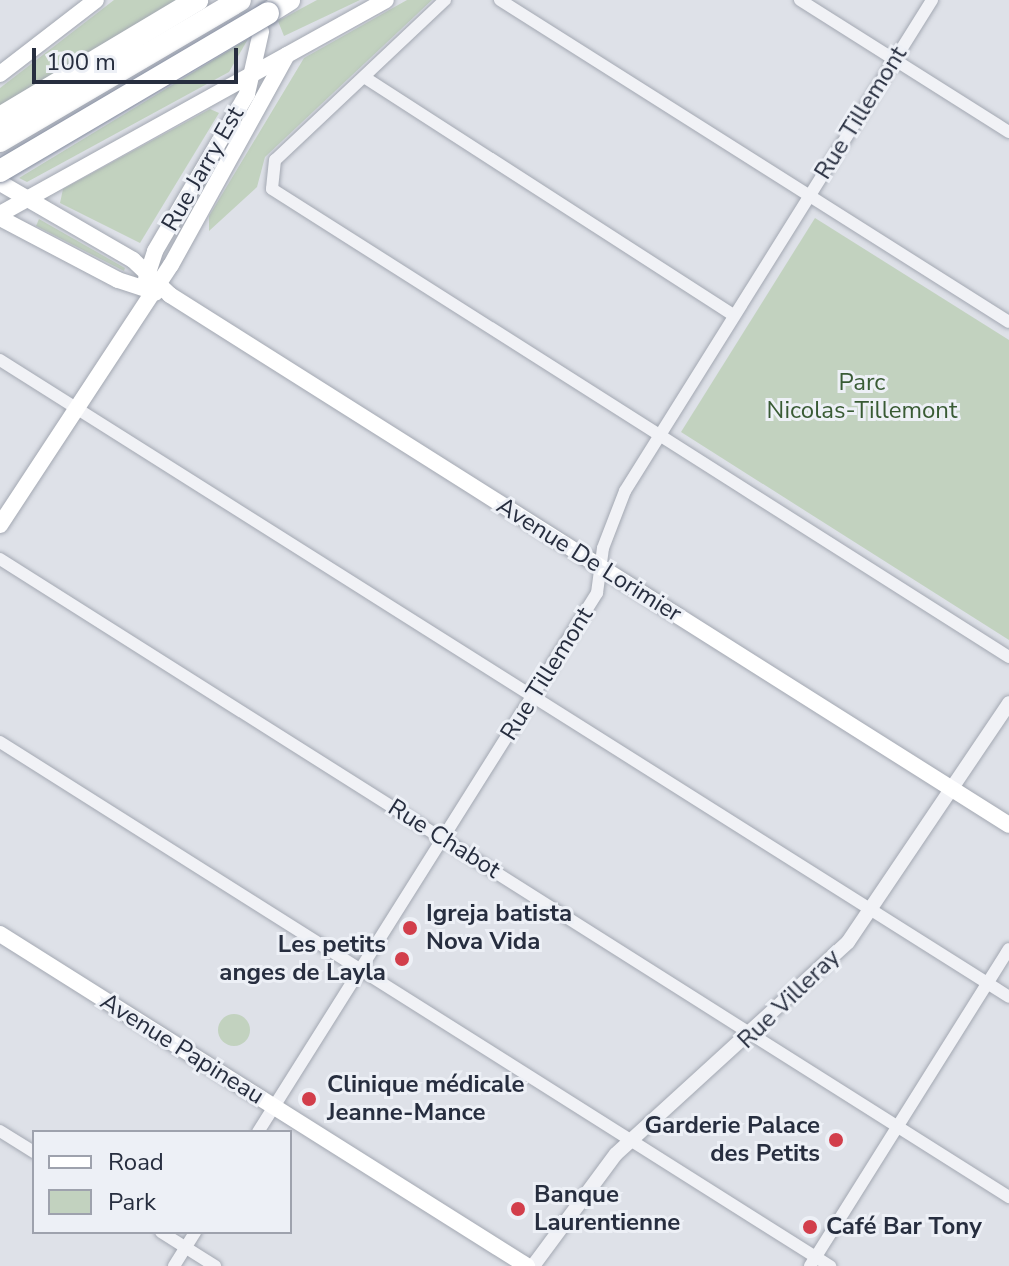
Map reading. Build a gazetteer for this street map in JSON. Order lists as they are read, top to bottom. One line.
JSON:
{"streets":{"main road":["Rue Jarry Est","Avenue De Lorimier","Avenue Papineau"],"street":["Rue Tillemont","Rue Chabot","Rue Villeray"]},"crossings":[["Rue Tillemont","Avenue De Lorimier"],["Rue Tillemont","Rue Chabot"],["Rue Tillemont","Avenue Papineau"],["Rue Jarry Est","Avenue De Lorimier"],["Avenue De Lorimier","Rue Villeray"],["Rue Chabot","Rue Villeray"]],"parks":["Parc Nicolas-Tillemont"],"places":["Igreja batista Nova Vida","Les petits anges de Layla","Clinique médicale Jeanne-Mance","Garderie Palace des Petits","Banque Laurentienne","Café Bar Tony"],"legend":["Road","Park"],"scale_bar":"100 m"}
